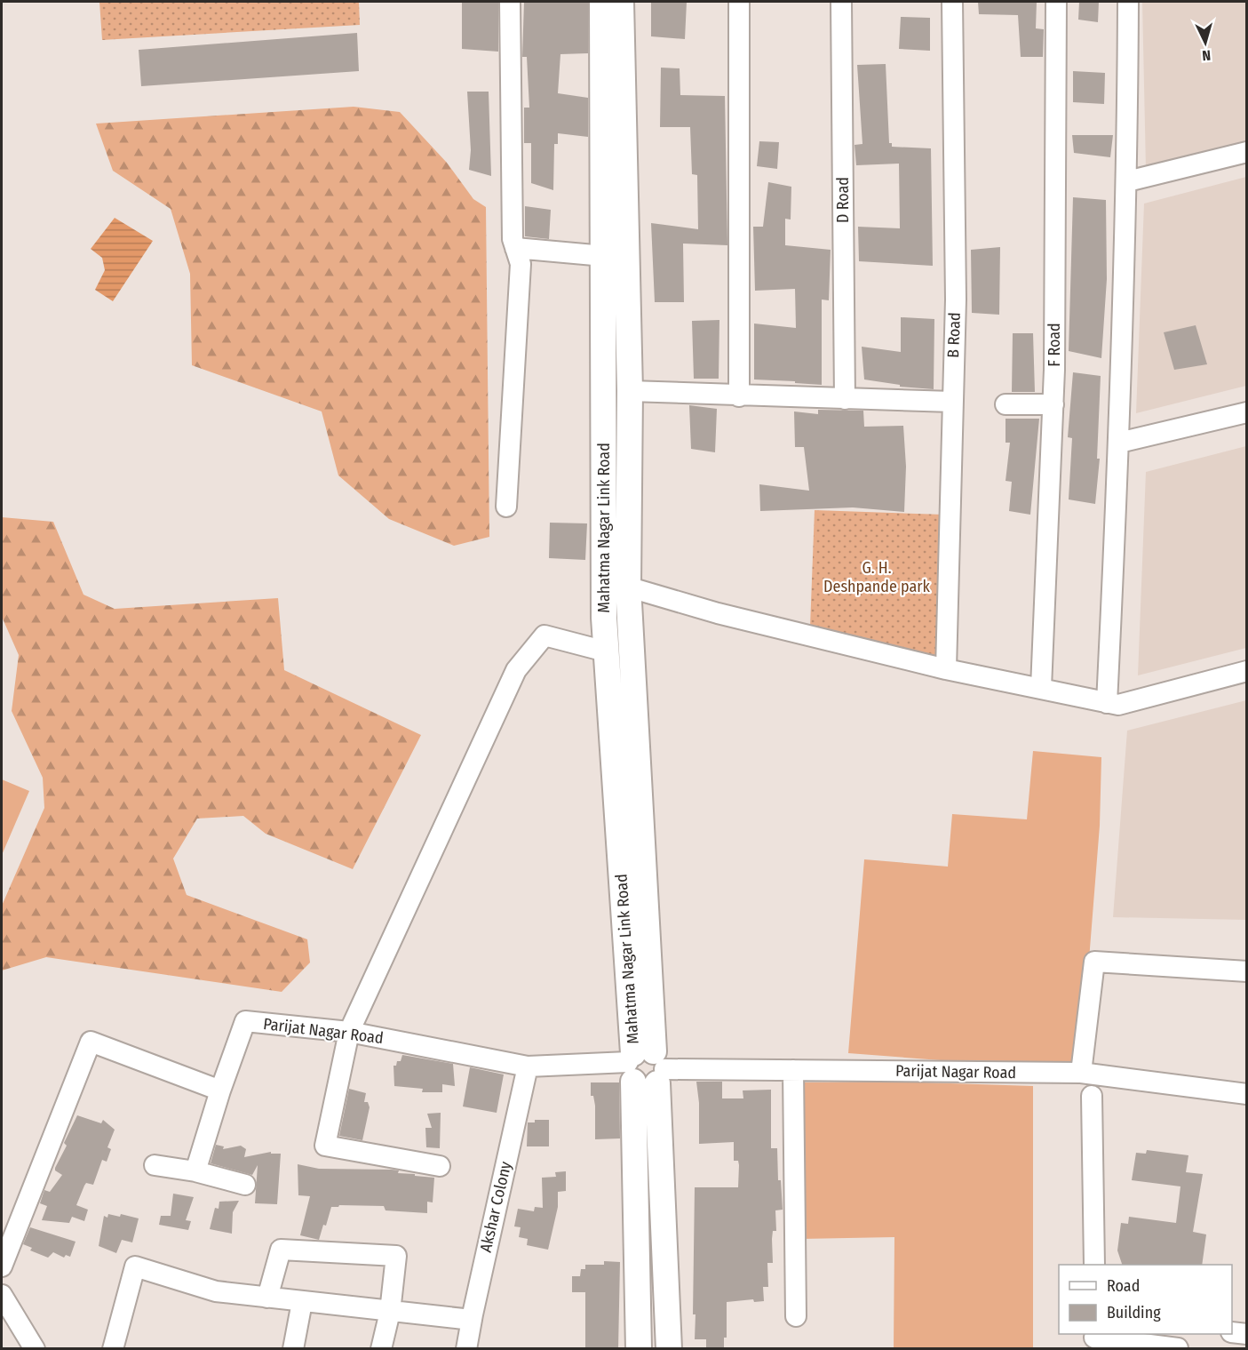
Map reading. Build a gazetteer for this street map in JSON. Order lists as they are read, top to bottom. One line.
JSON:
{"streets":{"main road":["Mahatma Nagar Link Road"],"street":["D Road","B Road","F Road","Parijat Nagar Road","Akshar Colony"]},"crossings":[["Mahatma Nagar Link Road","Parijat Nagar Road"],["Parijat Nagar Road","Akshar Colony"]],"parks":["G. H. Deshpande park"],"legend":["Road","Building"],"north":"bottom"}
